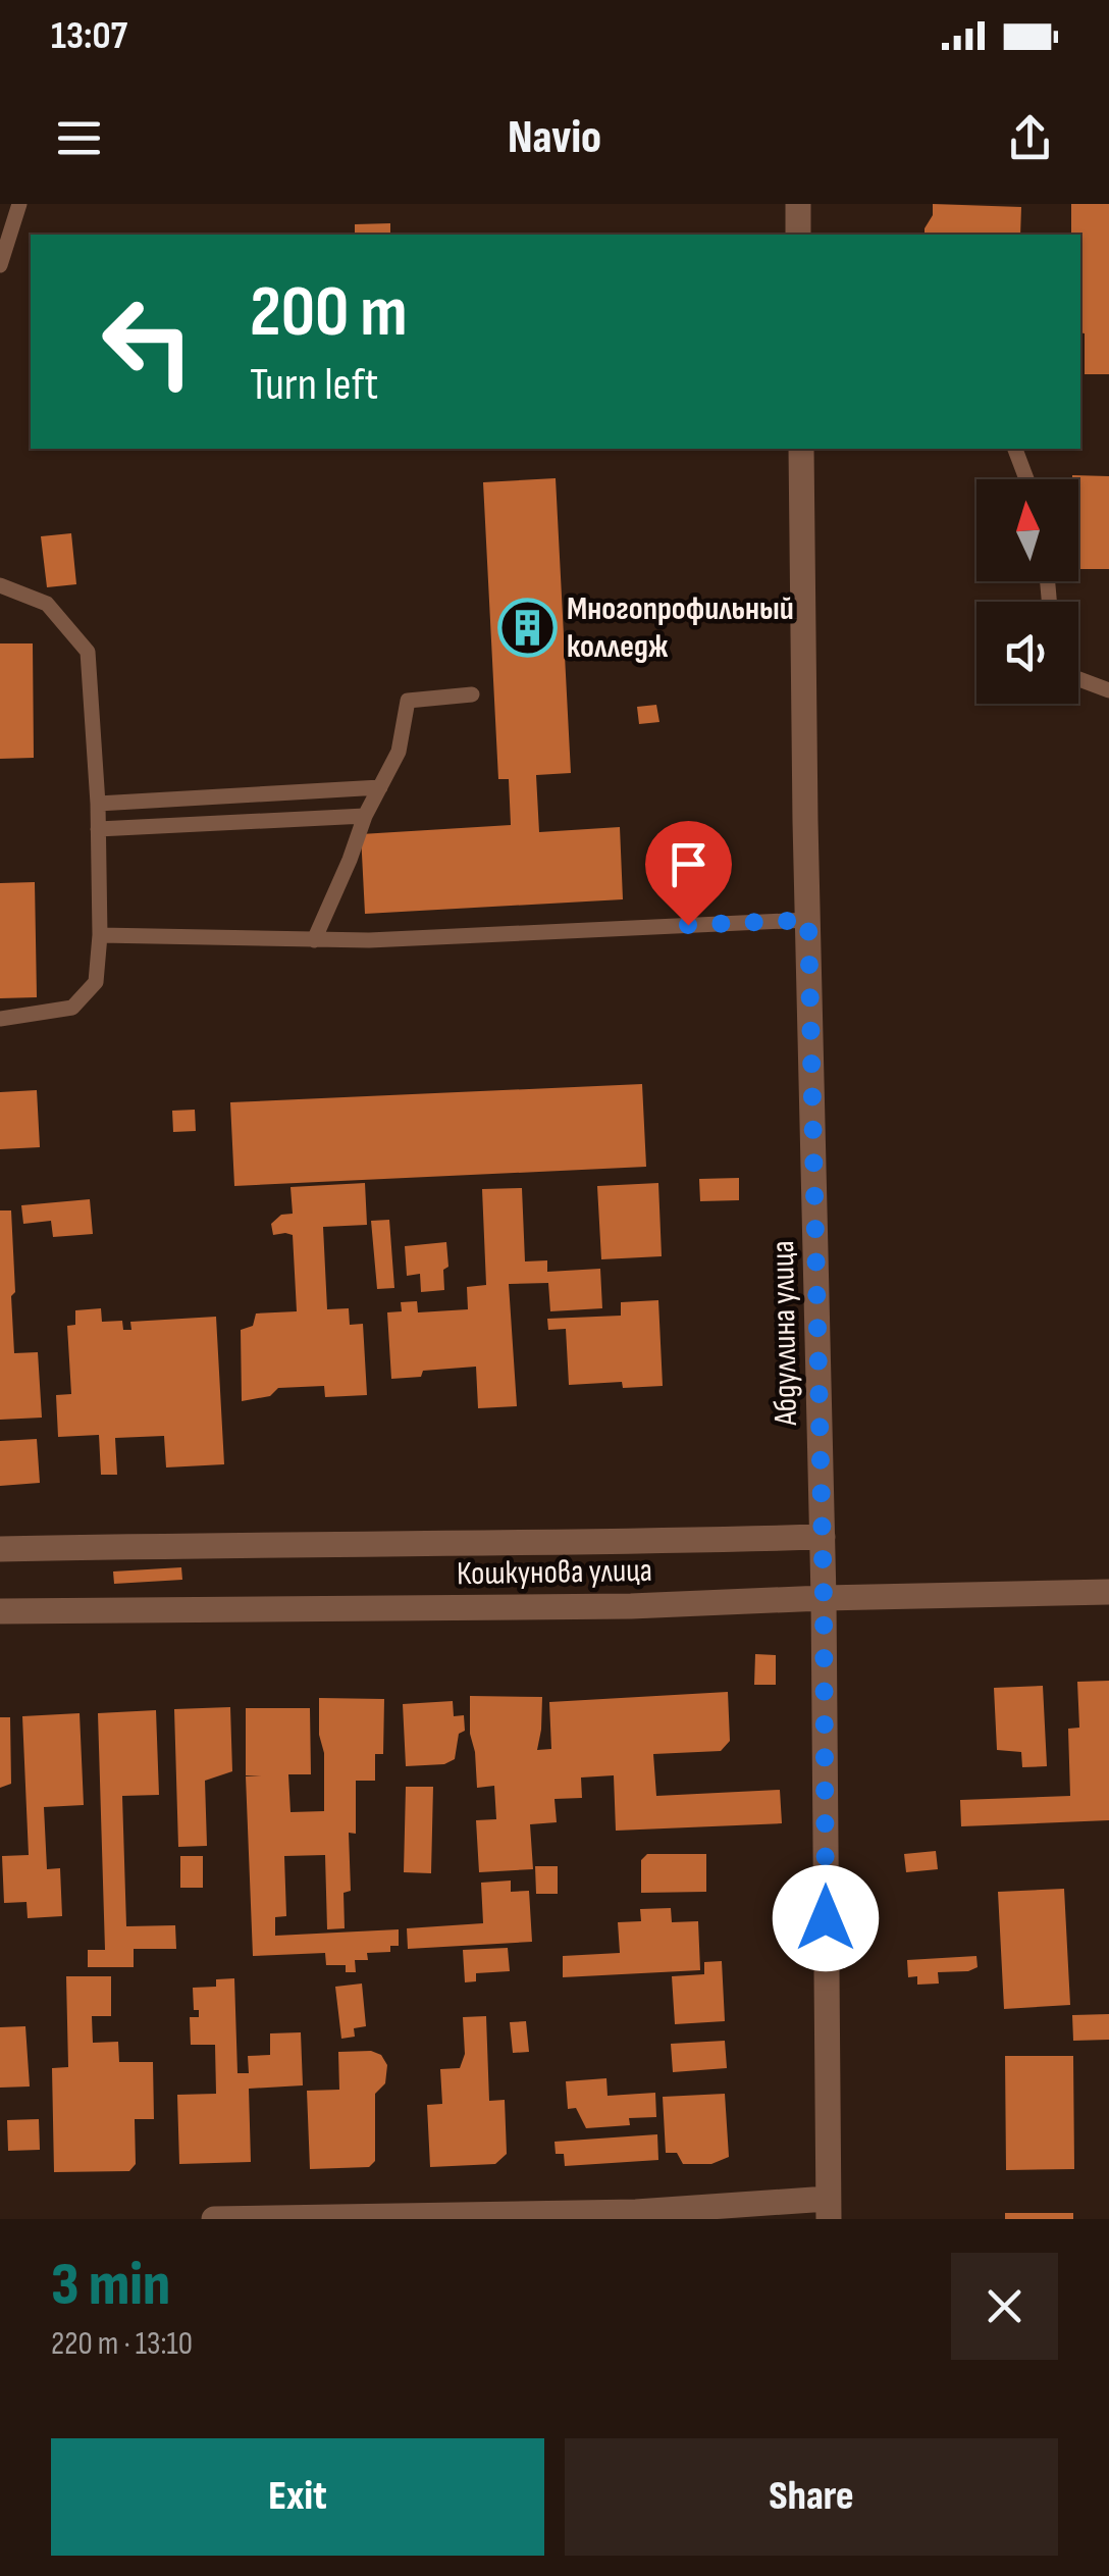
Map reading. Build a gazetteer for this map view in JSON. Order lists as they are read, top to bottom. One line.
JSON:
{"streets":{"street":["Абдуллина улица","Кошкунова улица"]},"crossings":[["Абдуллина улица","Кошкунова улица"]],"places":{"building":["Многопрофильный колледж"]},"north":"top","page":{"status":"13:07","header":"Navio","turn":["200 m","Turn left"],"heading":["3 min","220 m · 13:10"],"buttons":["Exit","Share"]}}
